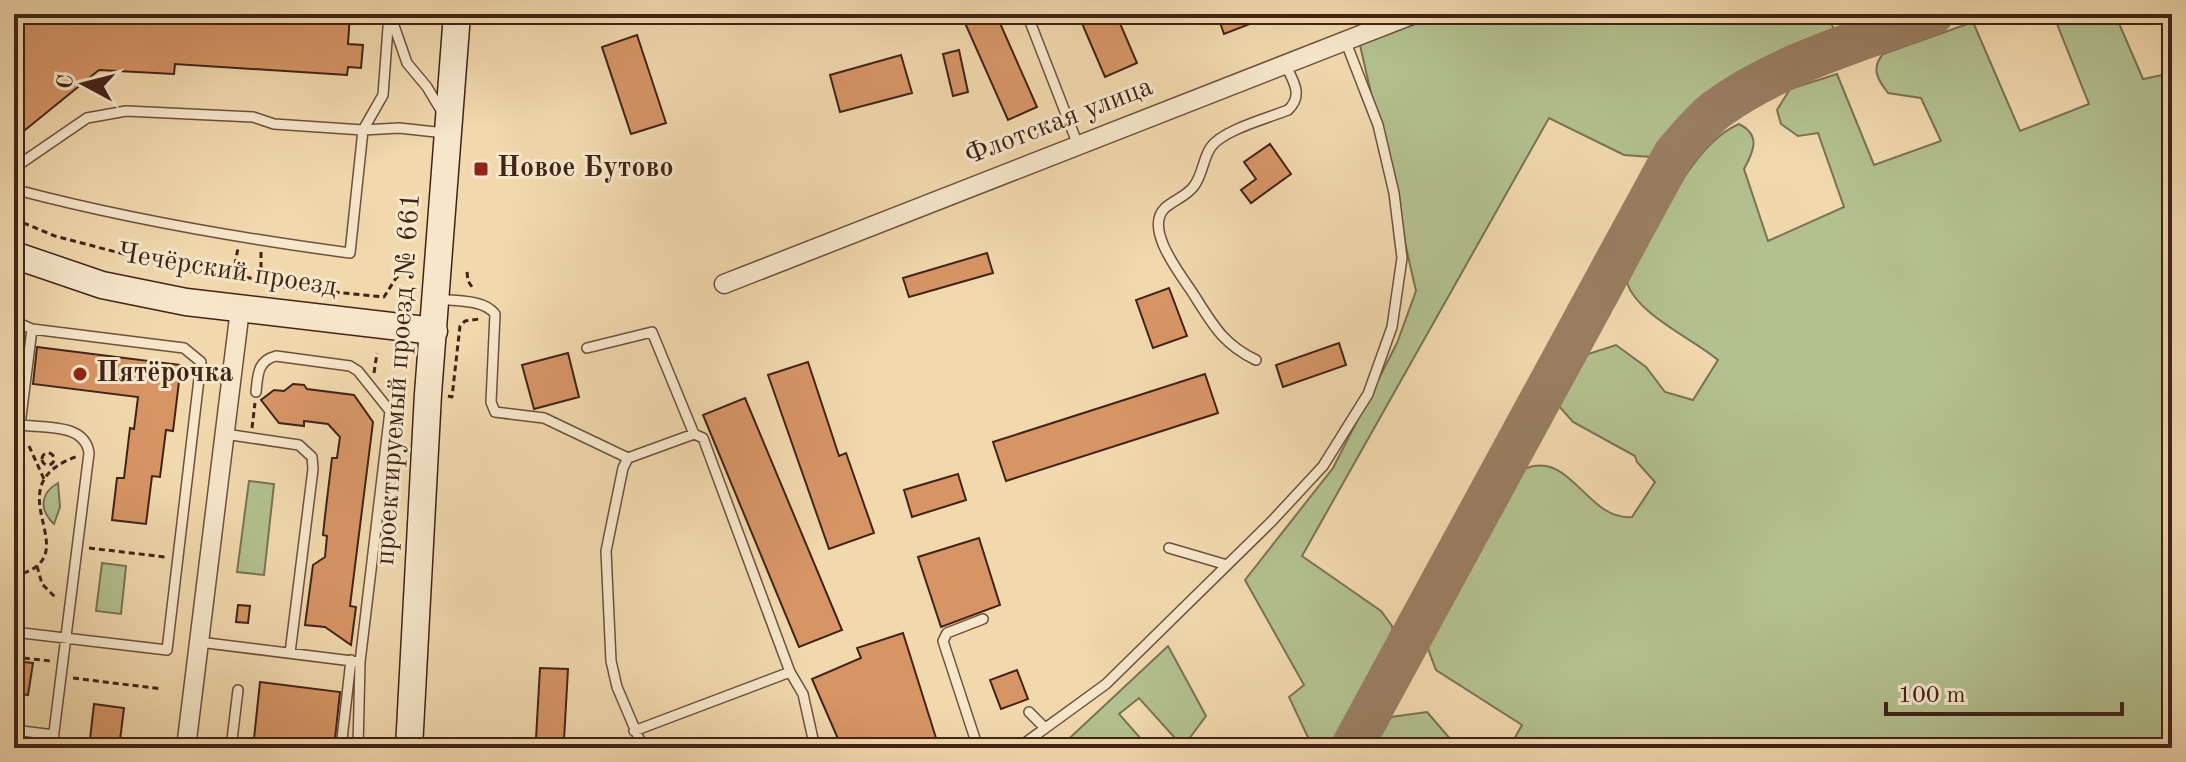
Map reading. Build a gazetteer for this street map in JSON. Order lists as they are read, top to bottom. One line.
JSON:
{"streets":{"main road":["Чечёрский проезд","проектируемый проезд № 661"],"street":["Флотская улица"]},"crossings":[["Чечёрский проезд","проектируемый проезд № 661"]],"places":{"transit":["Новое Бутово"],"other":["Пятёрочка"]},"scale_bar":"100 m","north":"left"}
